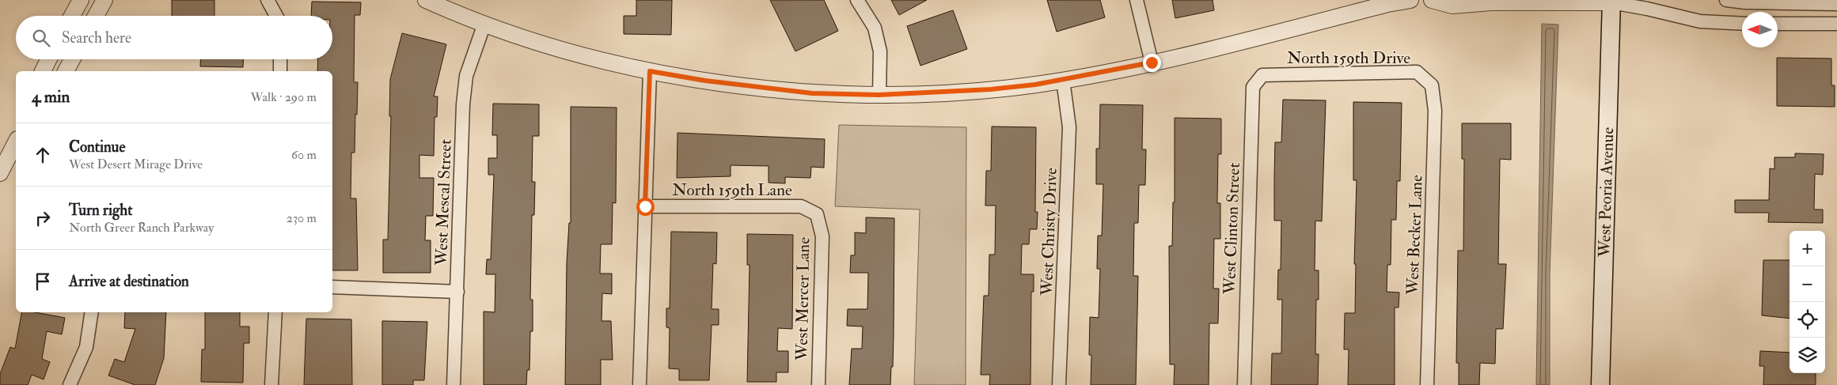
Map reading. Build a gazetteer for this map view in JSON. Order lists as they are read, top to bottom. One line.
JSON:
{"streets":{"main road":["West Peoria Avenue"],"street":["North 159th Drive","North 159th Lane","West Mescal Street","West Clinton Street","West Christy Drive","West Becker Lane","West Mercer Lane"]},"crossings":[["North 159th Drive","West Clinton Street"],["North 159th Drive","West Becker Lane"],["North 159th Lane","West Mercer Lane"]],"north":"left","page":{"search":"Search here","heading":["4 min","Walk · 290 m"],"list":[["Continue","West Desert Mirage Drive","60 m"],["Turn right","North Greer Ranch Parkway","230 m"],"Arrive at destination"],"map_buttons":["+","−"]}}
